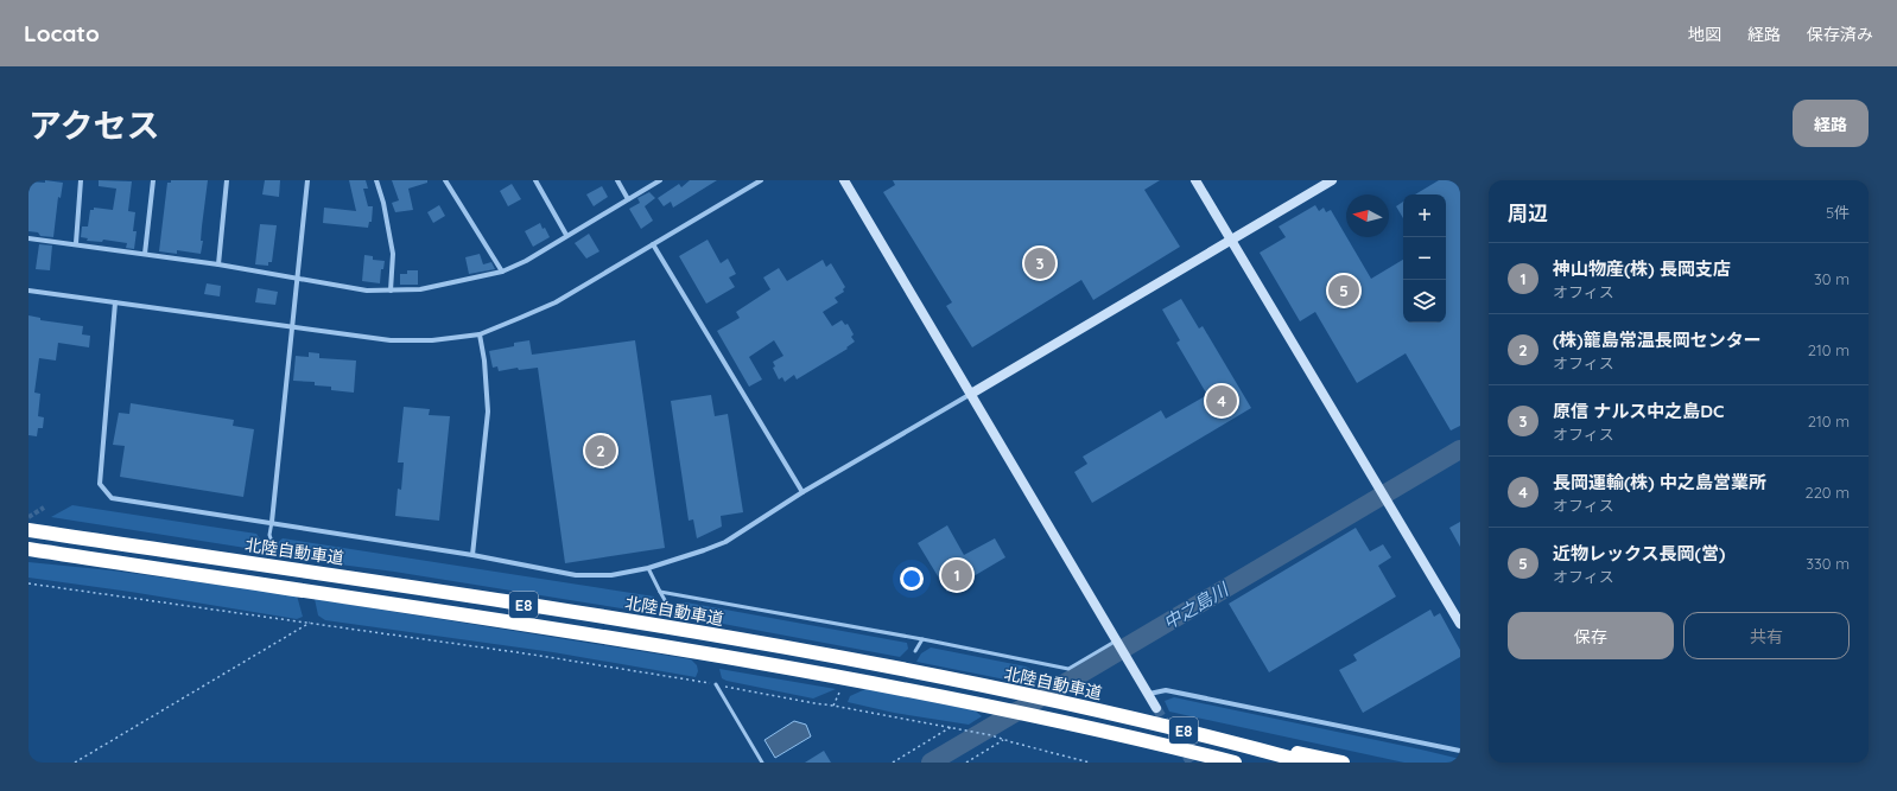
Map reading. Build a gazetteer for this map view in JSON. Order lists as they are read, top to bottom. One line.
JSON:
{"streets":{"highway":["北陸自動車道","E8"]},"water":["中之島川"],"north":"left","page":{"header":"Locato","nav":["地図","経路","保存済み"],"title":"アクセス","buttons":["経路",["保存","共有"]],"heading":["周辺","5件"],"map_buttons":["+","−"],"list":[{"mark":"1","name":"神山物産(株) 長岡支店","note":"オフィス","value":"30 m"},{"mark":"2","name":"(株)籠島常温長岡センター","note":"オフィス","value":"210 m"},{"mark":"3","name":"原信 ナルス中之島DC","note":"オフィス","value":"210 m"},{"mark":"4","name":"長岡運輸(株) 中之島営業所","note":"オフィス","value":"220 m"},{"mark":"5","name":"近物レックス長岡(営)","note":"オフィス","value":"330 m"}],"pins":["3","5","4","2","1"]}}
